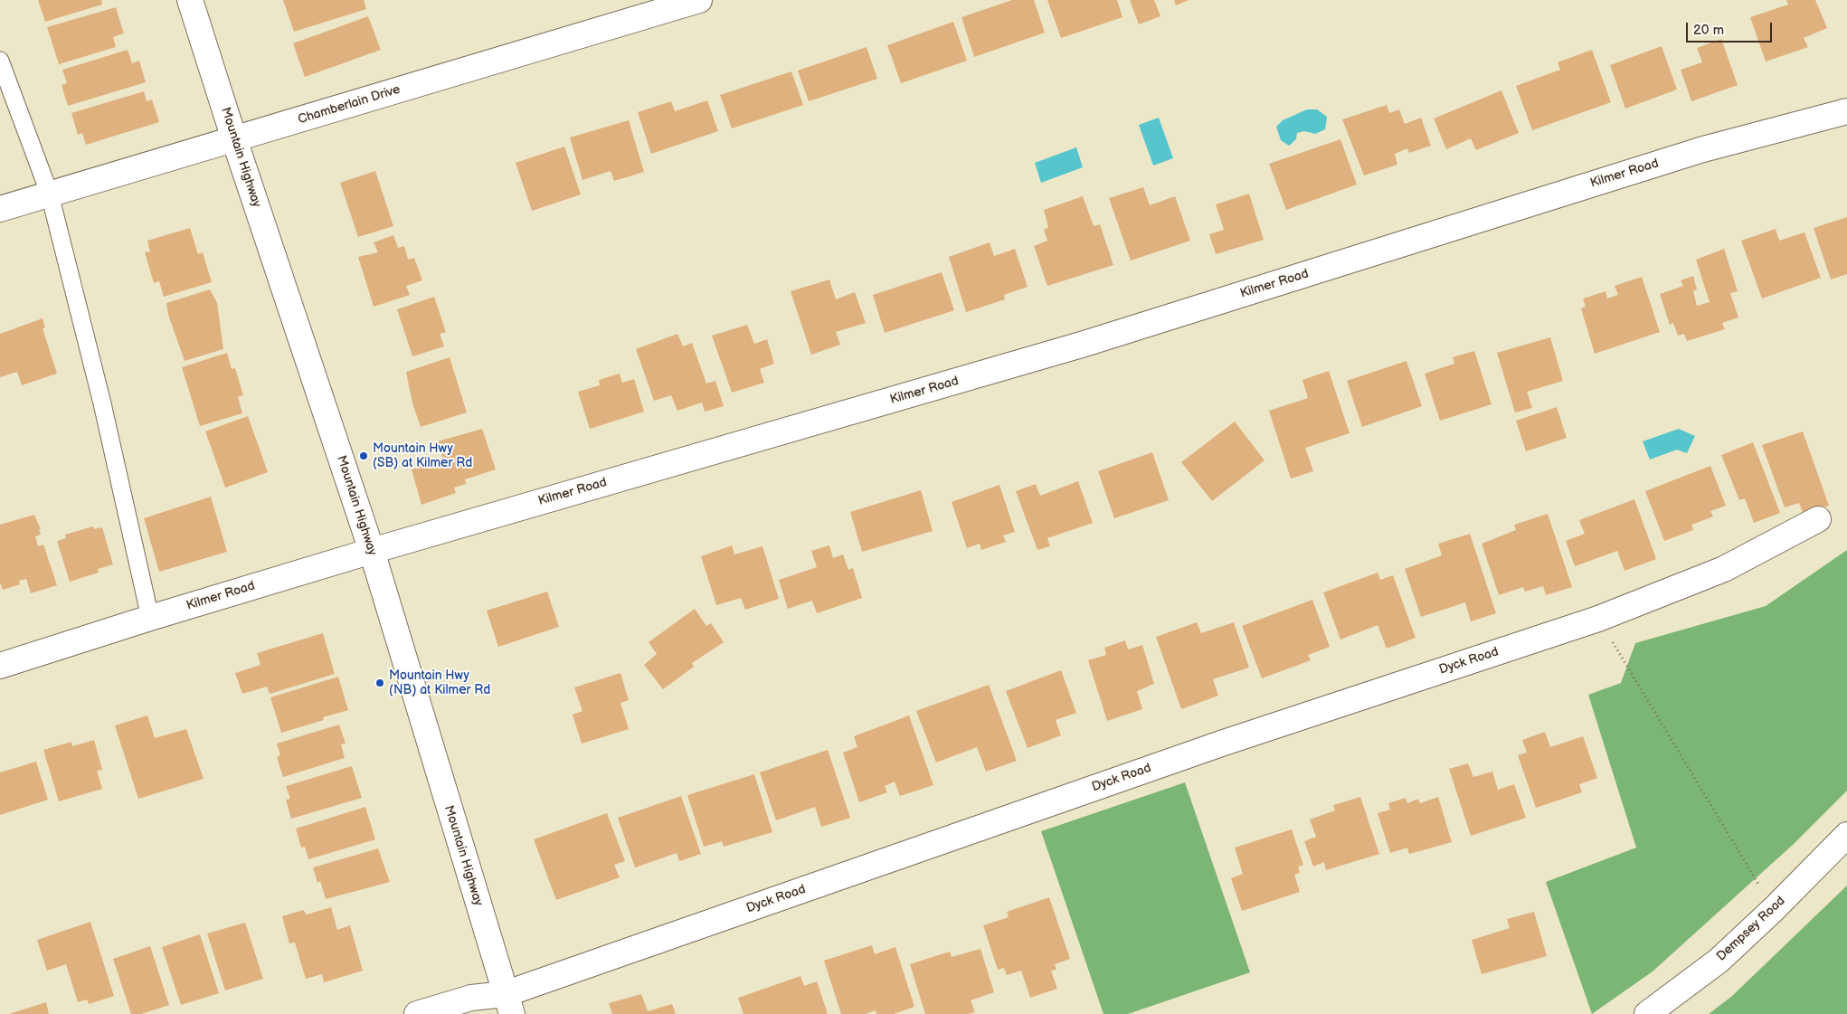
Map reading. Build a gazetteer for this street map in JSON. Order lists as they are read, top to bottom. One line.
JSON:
{"streets":{"street":["Chamberlain Drive","Mountain Highway","Kilmer Road","Dyck Road","Dempsey Road"]},"crossings":[["Chamberlain Drive","Mountain Highway"],["Mountain Highway","Kilmer Road"],["Mountain Highway","Dyck Road"]],"places":["Mountain Hwy (SB) at Kilmer Rd","Mountain Hwy (NB) at Kilmer Rd"],"scale_bar":"20 m"}
